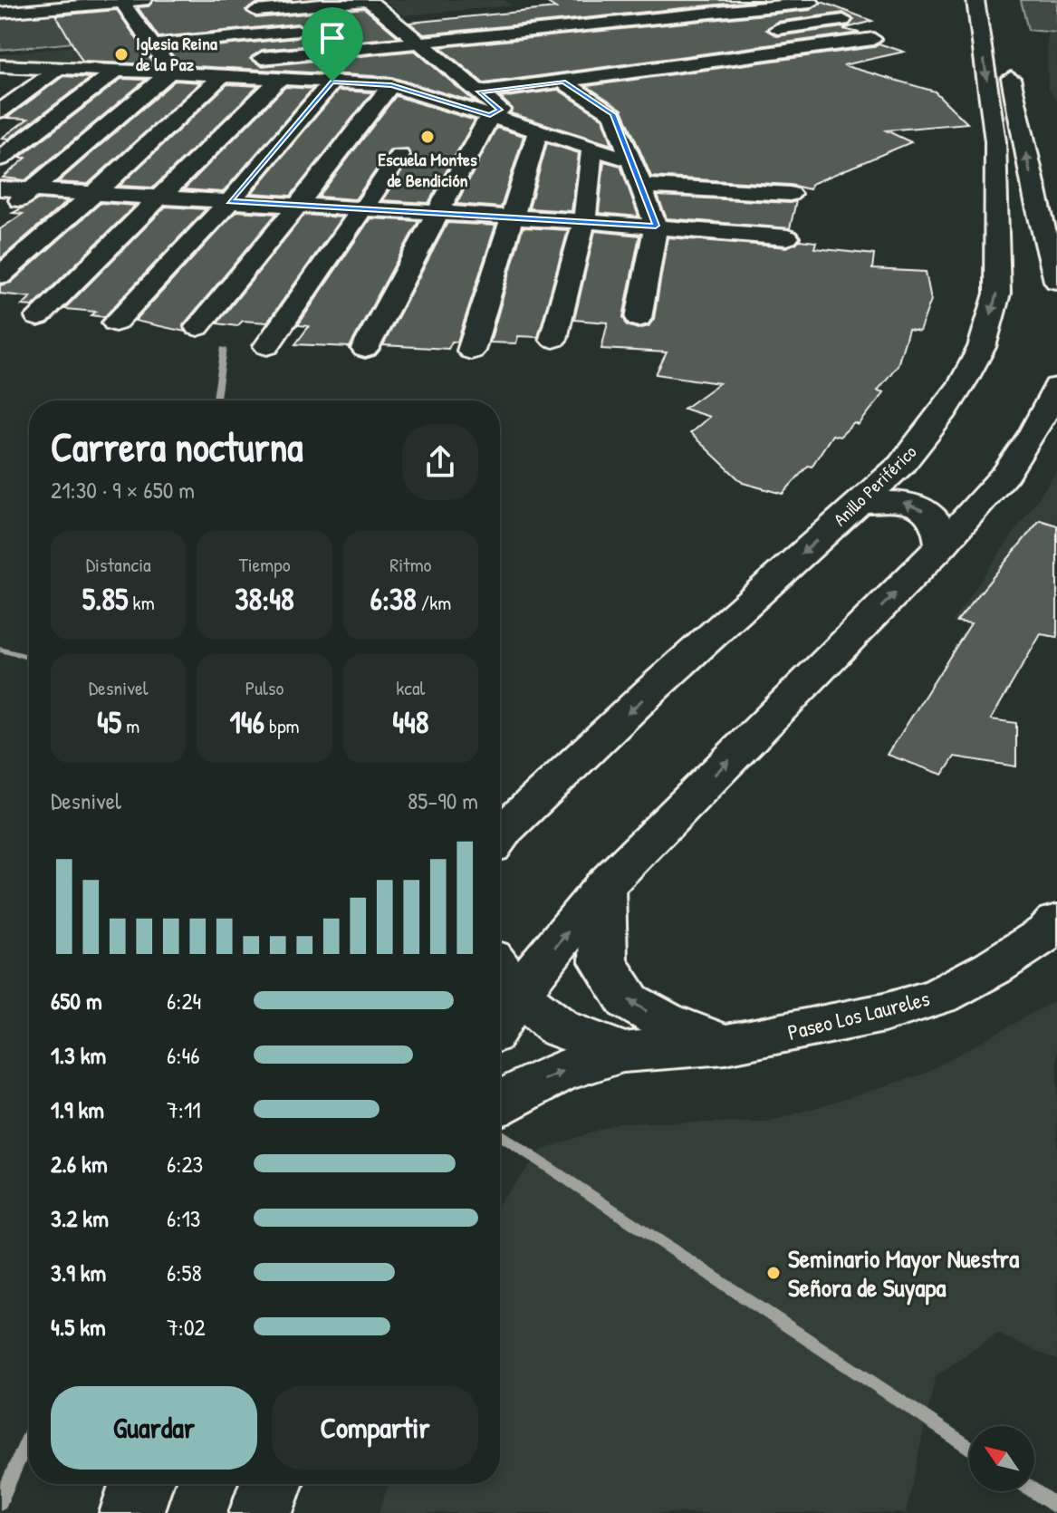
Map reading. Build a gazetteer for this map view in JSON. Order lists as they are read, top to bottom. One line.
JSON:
{"streets":{"main road":["Anillo Periférico","Paseo Los Laureles"]},"places":["Iglesia Reina de la Paz","Escuela Montes de Bendición","Seminario Mayor Nuestra Señora de Suyapa"],"north":"top left","page":{"heading":["Carrera nocturna","21:30 · 9 × 650 m"],"stats":[["Distancia","5.85 km"],["Tiempo","38:48"],["Ritmo","6:38 /km"],["Desnivel","45 m"],["Pulso","146 bpm"],["kcal","448"]],"chart":["Desnivel","85–90 m"],"list":[{"name":"650 m","note":"6:24"},{"name":"1.3 km","note":"6:46"},{"name":"1.9 km","note":"7:11"},{"name":"2.6 km","note":"6:23"},{"name":"3.2 km","note":"6:13"},{"name":"3.9 km","note":"6:58"},{"name":"4.5 km","note":"7:02"}],"buttons":["Guardar","Compartir"]}}
